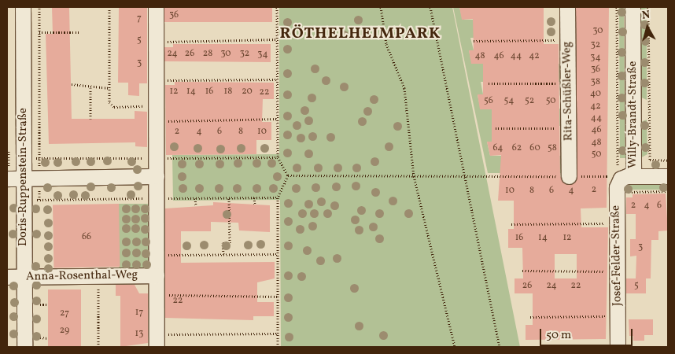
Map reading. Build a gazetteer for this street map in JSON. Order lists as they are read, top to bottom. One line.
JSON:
{"streets":{"street":["Rita-Schüßler-Weg","Willy-Brandt-Straße","Doris-Ruppenstein-Straße","Josef-Felder-Straße","Anna-Rosenthal-Weg"]},"crossings":[["Willy-Brandt-Straße","Josef-Felder-Straße"],["Doris-Ruppenstein-Straße","Anna-Rosenthal-Weg"]],"districts":["RÖTHELHEIMPARK"],"house_numbers":["36","7","30","5","32","24","26","28","30","32","34","48","46","44","42","34","3","36","38","12","14","16","18","20","22","40","56","54","52","50","42","44","46","2","4","6","8","10","48","64","62","60","58","50","2","10","8","6","4","2","4","6","66","16","14","12","3","26","24","22","5","22","17","27","29","13"],"scale_bar":"50 m","north":"top"}
